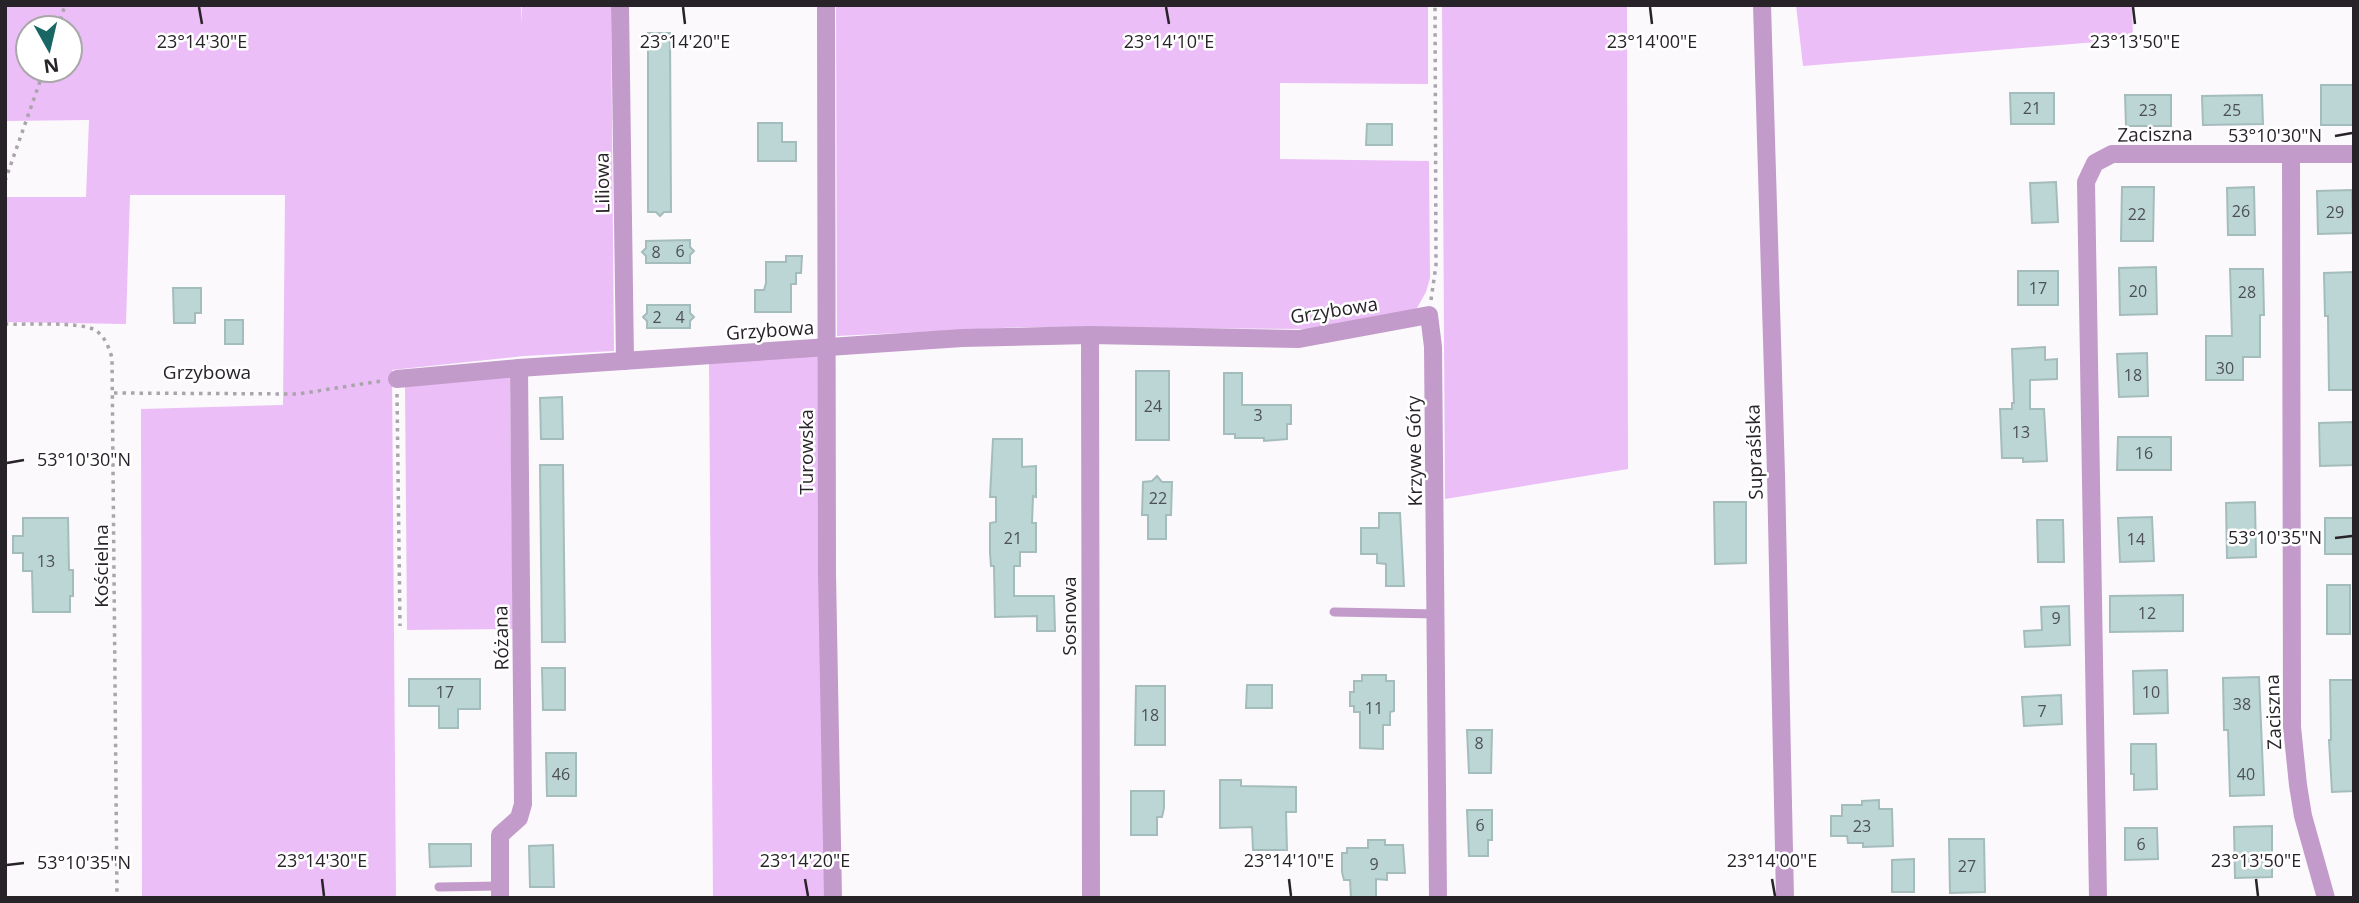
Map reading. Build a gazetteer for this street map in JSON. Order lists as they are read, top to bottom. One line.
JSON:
{"streets":{"street":["Zaciszna","Liliowa","Grzybowa","Krzywe Góry","Turowska","Supraślska","Sosnowa","Różana"],"path":["Kościelna"]},"crossings":[["Liliowa","Grzybowa"],["Grzybowa","Krzywe Góry"],["Grzybowa","Turowska"],["Grzybowa","Kościelna"],["Grzybowa","Sosnowa"],["Grzybowa","Różana"]],"house_numbers":["21","23","25","26","29","22","6","8","17","20","28","2","4","30","18","24","3","13","16","22","21","14","13","12","9","17","10","38","11","7","18","8","46","40","6","23","6","9","27"],"north":"bottom","coordinates":["23°14'30\"E","23°14'20\"E","23°14'10\"E","23°14'00\"E","23°13'50\"E","53°10'30\"N","53°10'35\"N"]}
